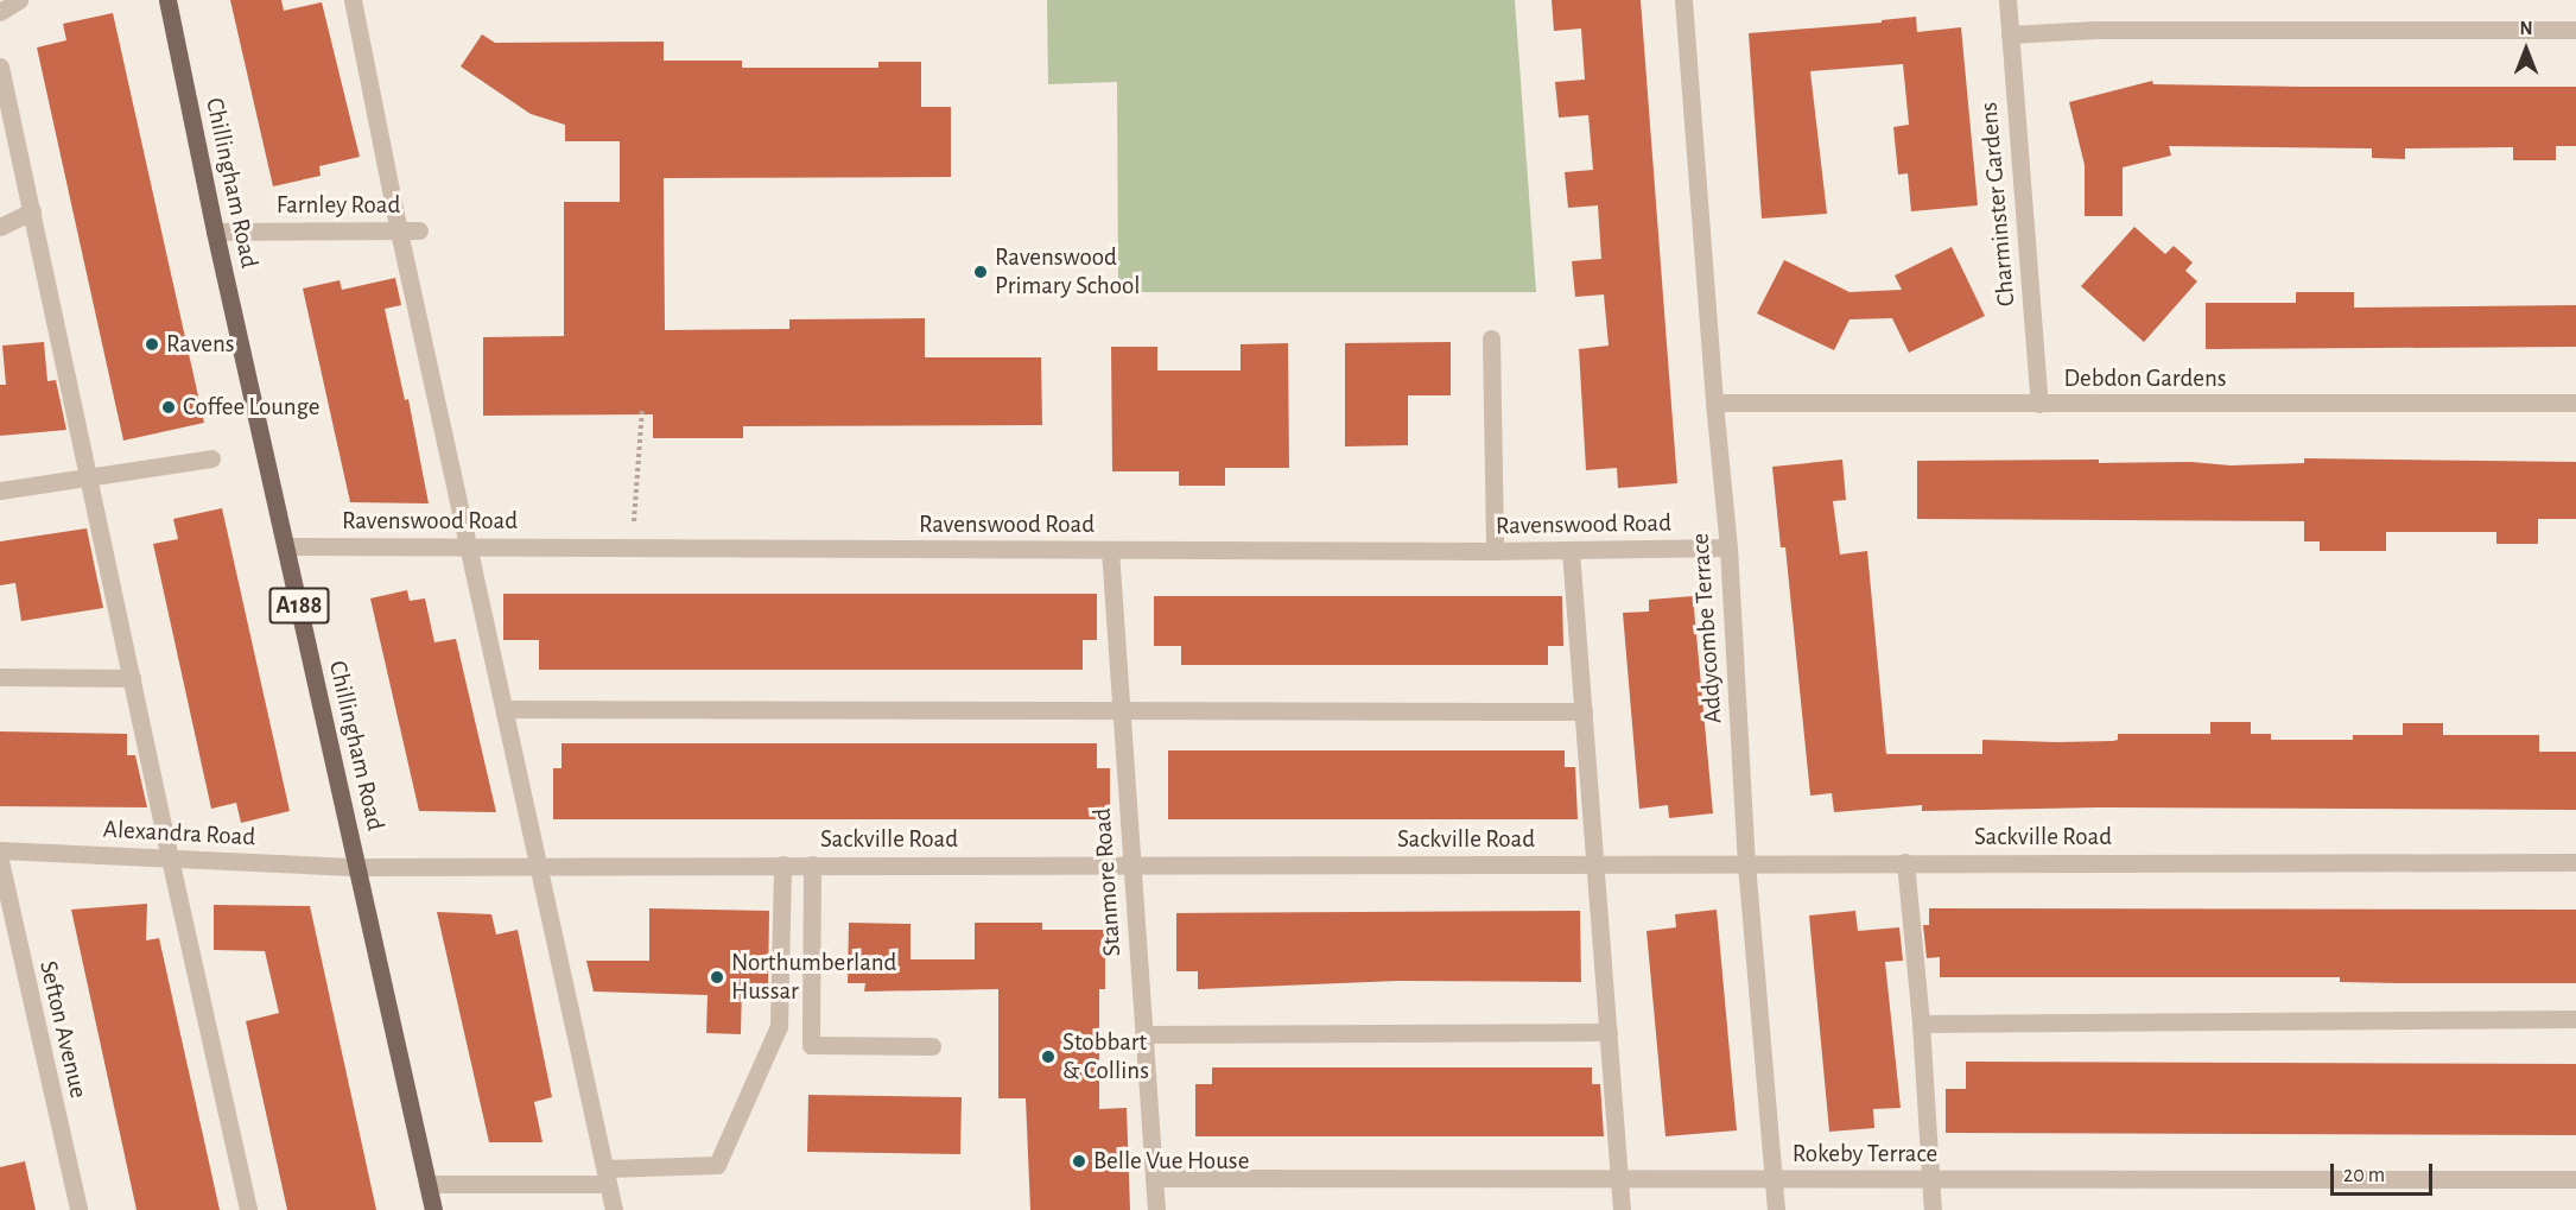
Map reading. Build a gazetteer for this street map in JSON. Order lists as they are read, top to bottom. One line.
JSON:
{"streets":{"main road":["Chillingham Road","A188"],"street":["Charminster Gardens","Farnley Road","Debdon Gardens","Ravenswood Road","Addycombe Terrace","Alexandra Road","Sackville Road","Stanmore Road","Sefton Avenue","Rokeby Terrace"]},"crossings":[["Chillingham Road","Farnley Road"],["Chillingham Road","Ravenswood Road"],["Chillingham Road","Alexandra Road"],["Chillingham Road","Sackville Road"],["Charminster Gardens","Debdon Gardens"],["Debdon Gardens","Addycombe Terrace"],["Ravenswood Road","Addycombe Terrace"],["Ravenswood Road","Stanmore Road"],["Addycombe Terrace","Sackville Road"],["Addycombe Terrace","Rokeby Terrace"],["Alexandra Road","Sackville Road"],["Sackville Road","Stanmore Road"],["Stanmore Road","Rokeby Terrace"]],"places":["Ravenswood Primary School","Ravens","Coffee Lounge","Northumberland Hussar","Stobbart & Collins","Belle Vue House"],"scale_bar":"20 m","north":"top"}
